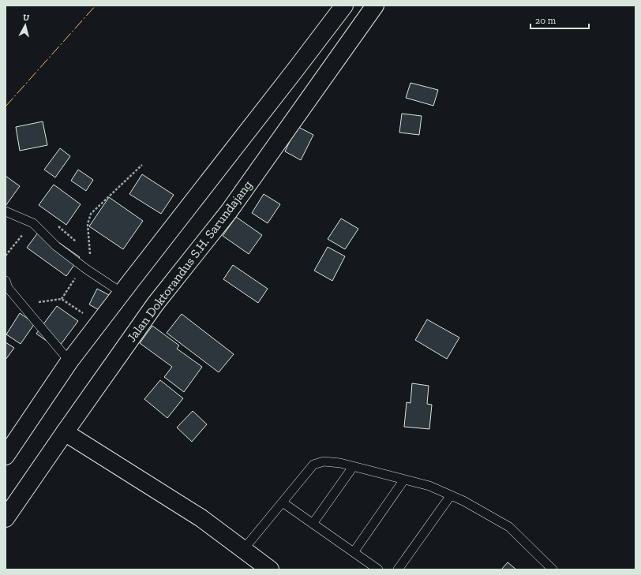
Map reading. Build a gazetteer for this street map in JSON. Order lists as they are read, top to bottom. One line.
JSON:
{"streets":{"main road":["Jalan Doktorandus S.H. Sarundajang"]},"scale_bar":"20 m","north":"top"}
